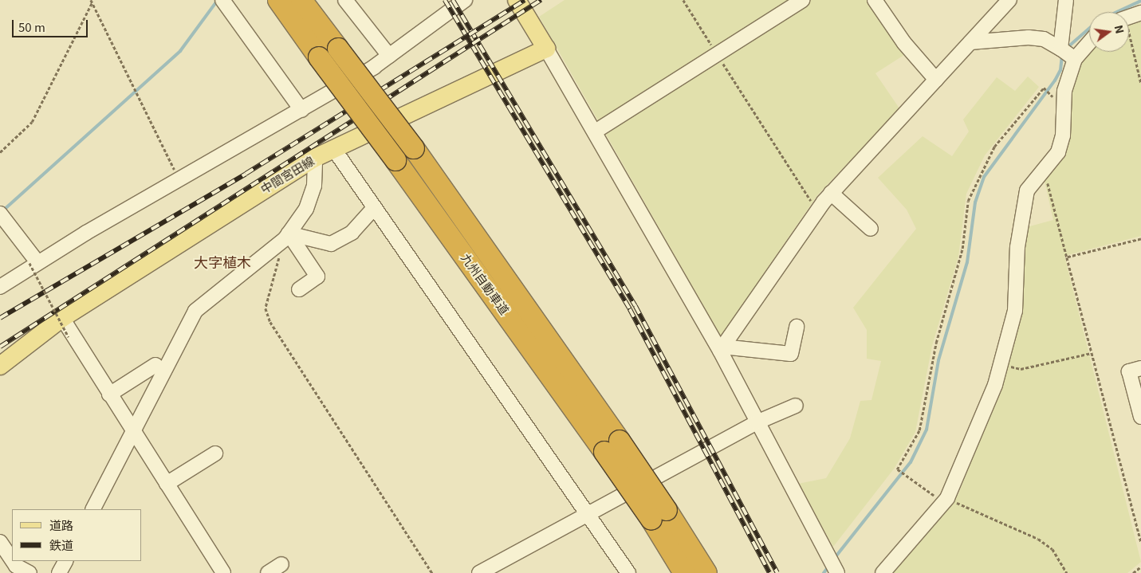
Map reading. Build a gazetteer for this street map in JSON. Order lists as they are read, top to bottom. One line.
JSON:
{"streets":{"highway":["九州自動車道"],"main road":["中間宮田線"]},"districts":["大字植木"],"legend":["道路","鉄道"],"scale_bar":"50 m","north":"right"}
